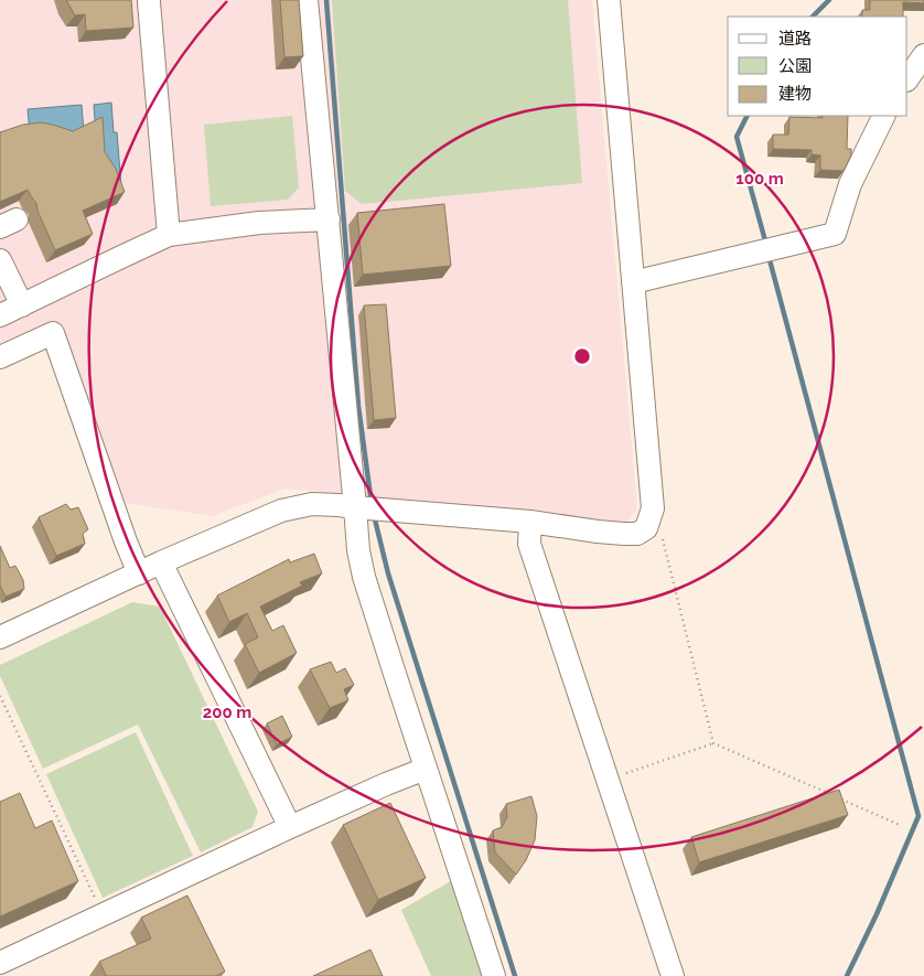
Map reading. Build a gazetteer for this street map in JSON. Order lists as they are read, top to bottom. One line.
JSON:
{"legend":["道路","公園","建物"],"rings":["100 m","200 m"]}
